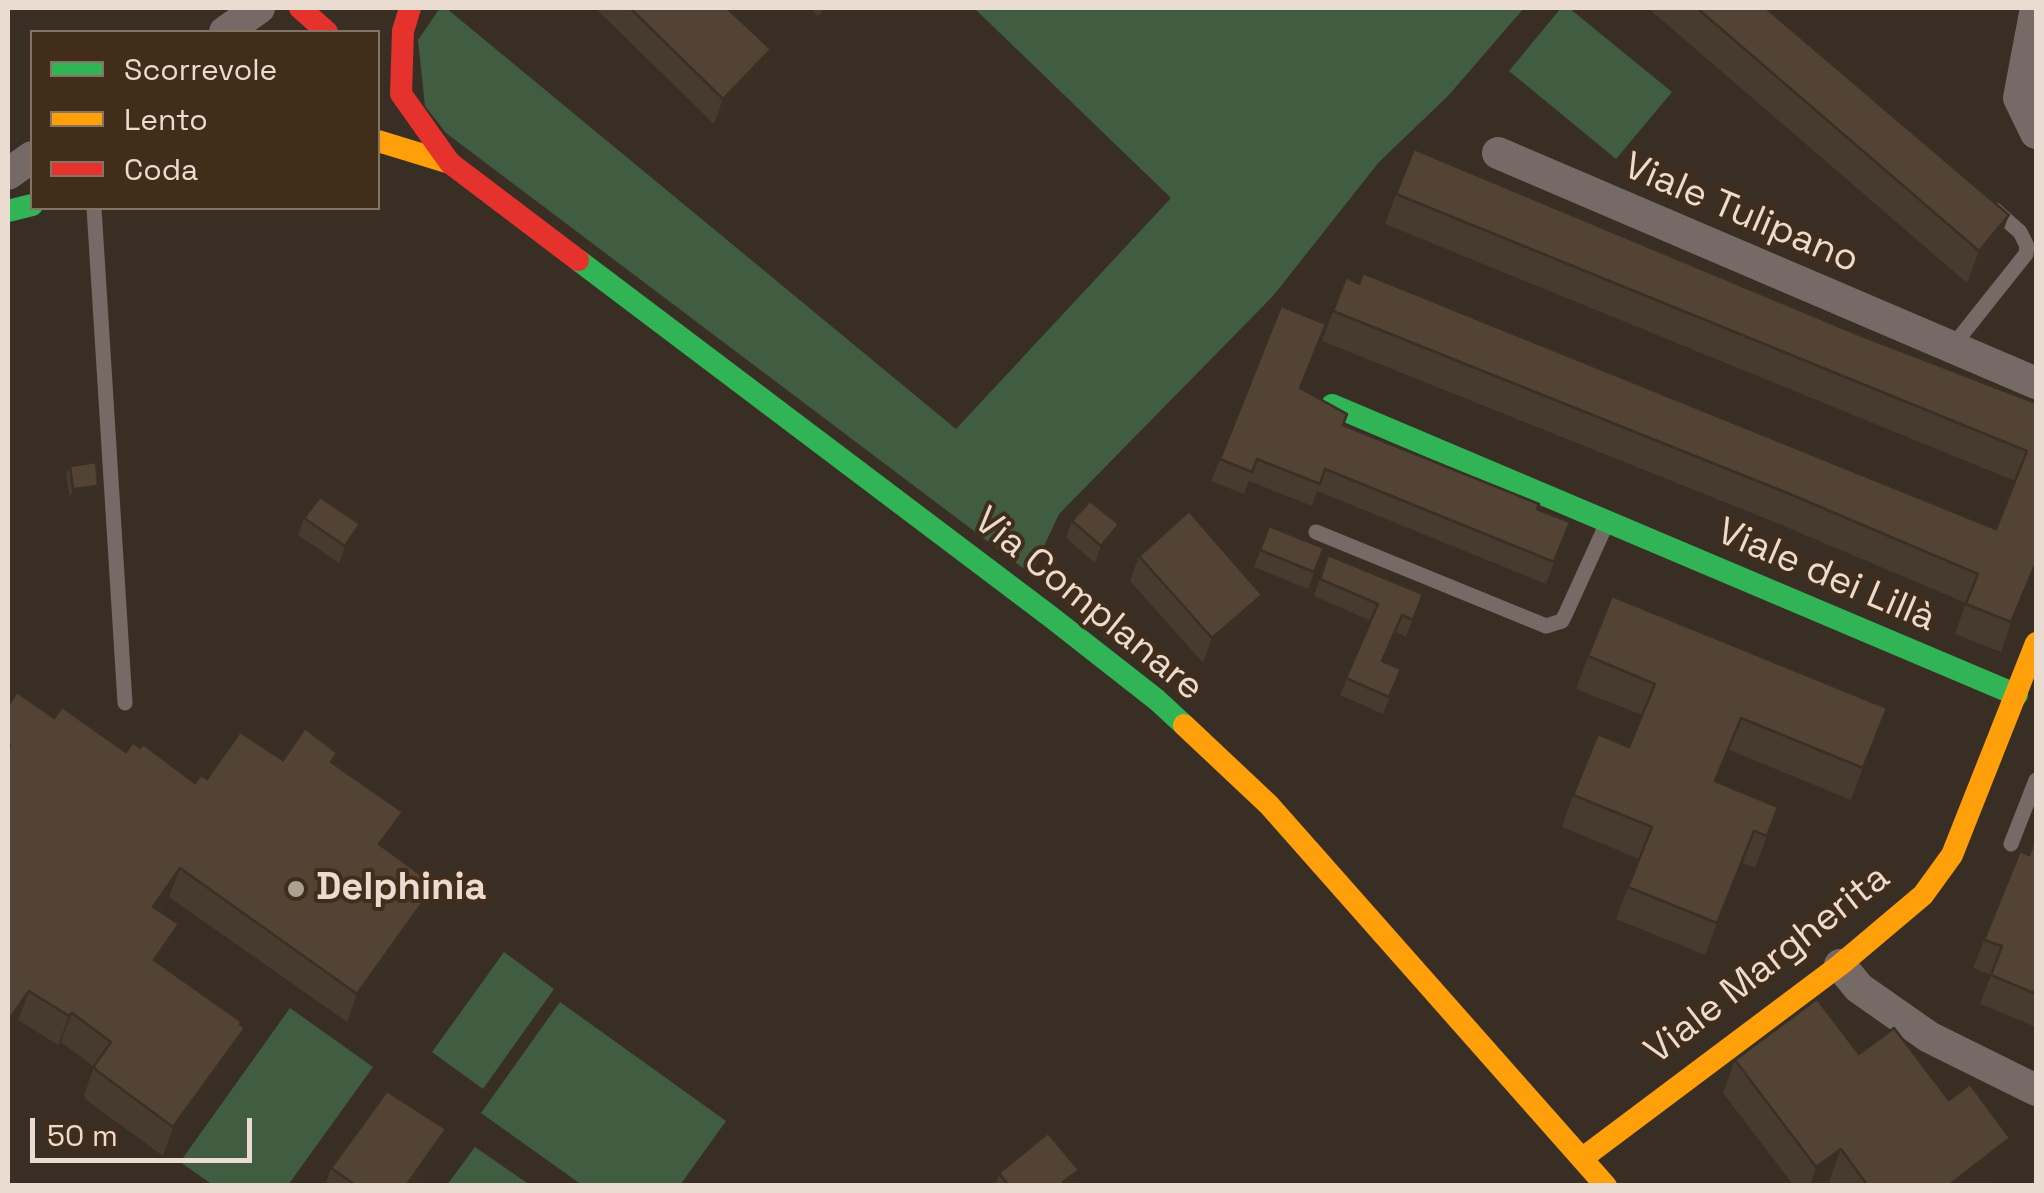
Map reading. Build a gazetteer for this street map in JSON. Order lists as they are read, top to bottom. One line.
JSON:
{"streets":{"main road":["Viale dei Lillà","Via Complanare","Viale Margherita"],"street":["Viale Tulipano"]},"crossings":[["Viale dei Lillà","Viale Margherita"],["Via Complanare","Viale Margherita"]],"places":["Delphinia"],"legend":["Scorrevole","Lento","Coda"],"scale_bar":"50 m"}
